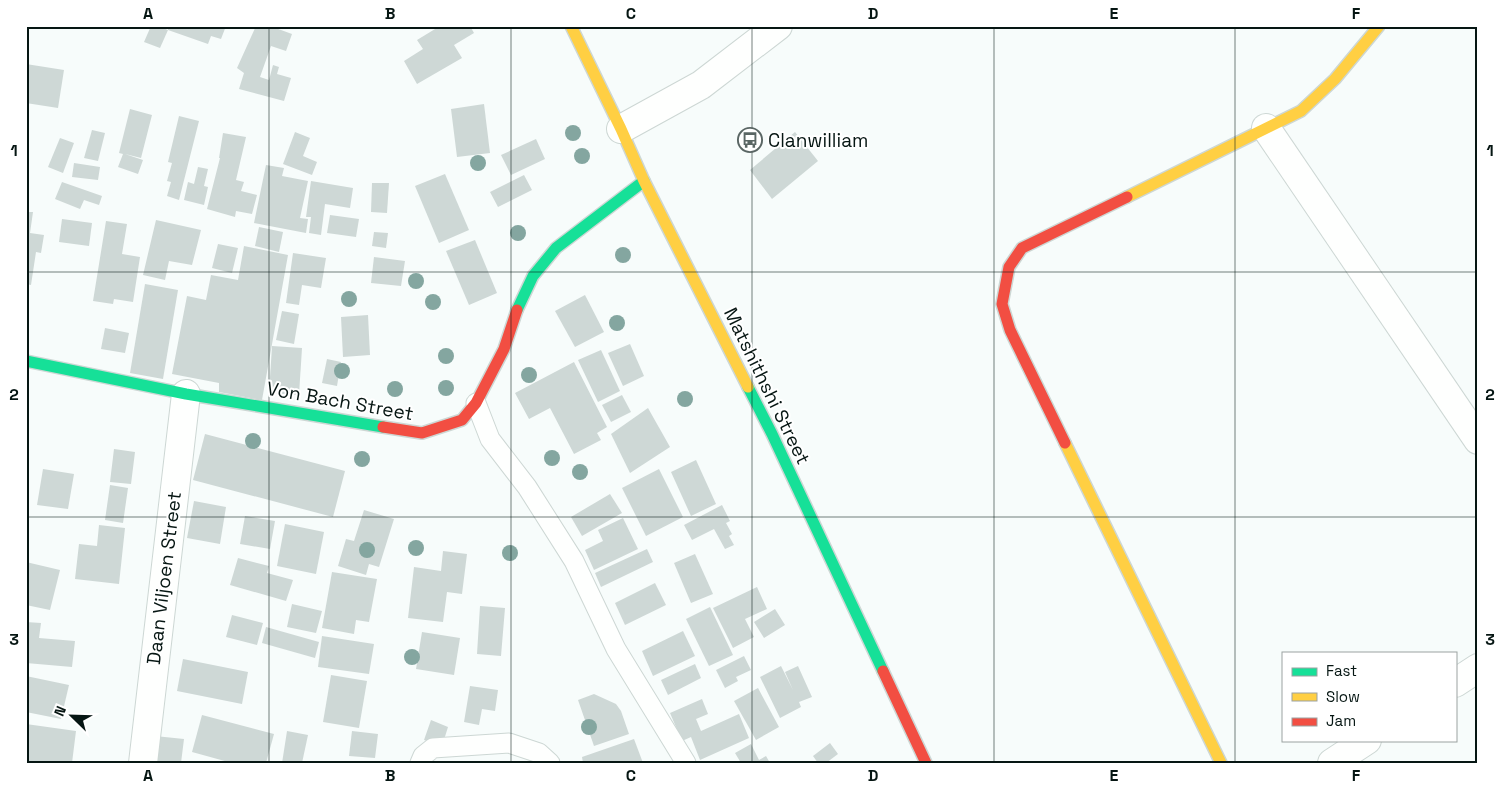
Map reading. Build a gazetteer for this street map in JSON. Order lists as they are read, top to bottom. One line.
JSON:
{"streets":{"street":["Matshithshi Street","Von Bach Street","Daan Viljoen Street"]},"crossings":[["Matshithshi Street","Von Bach Street"],["Von Bach Street","Daan Viljoen Street"]],"places":{"bus stop":["Clanwilliam"]},"legend":["Fast","Slow","Jam"],"north":"top left","grid":{"columns":["A","B","C","D","E","F"],"rows":["1","2","3"]}}
